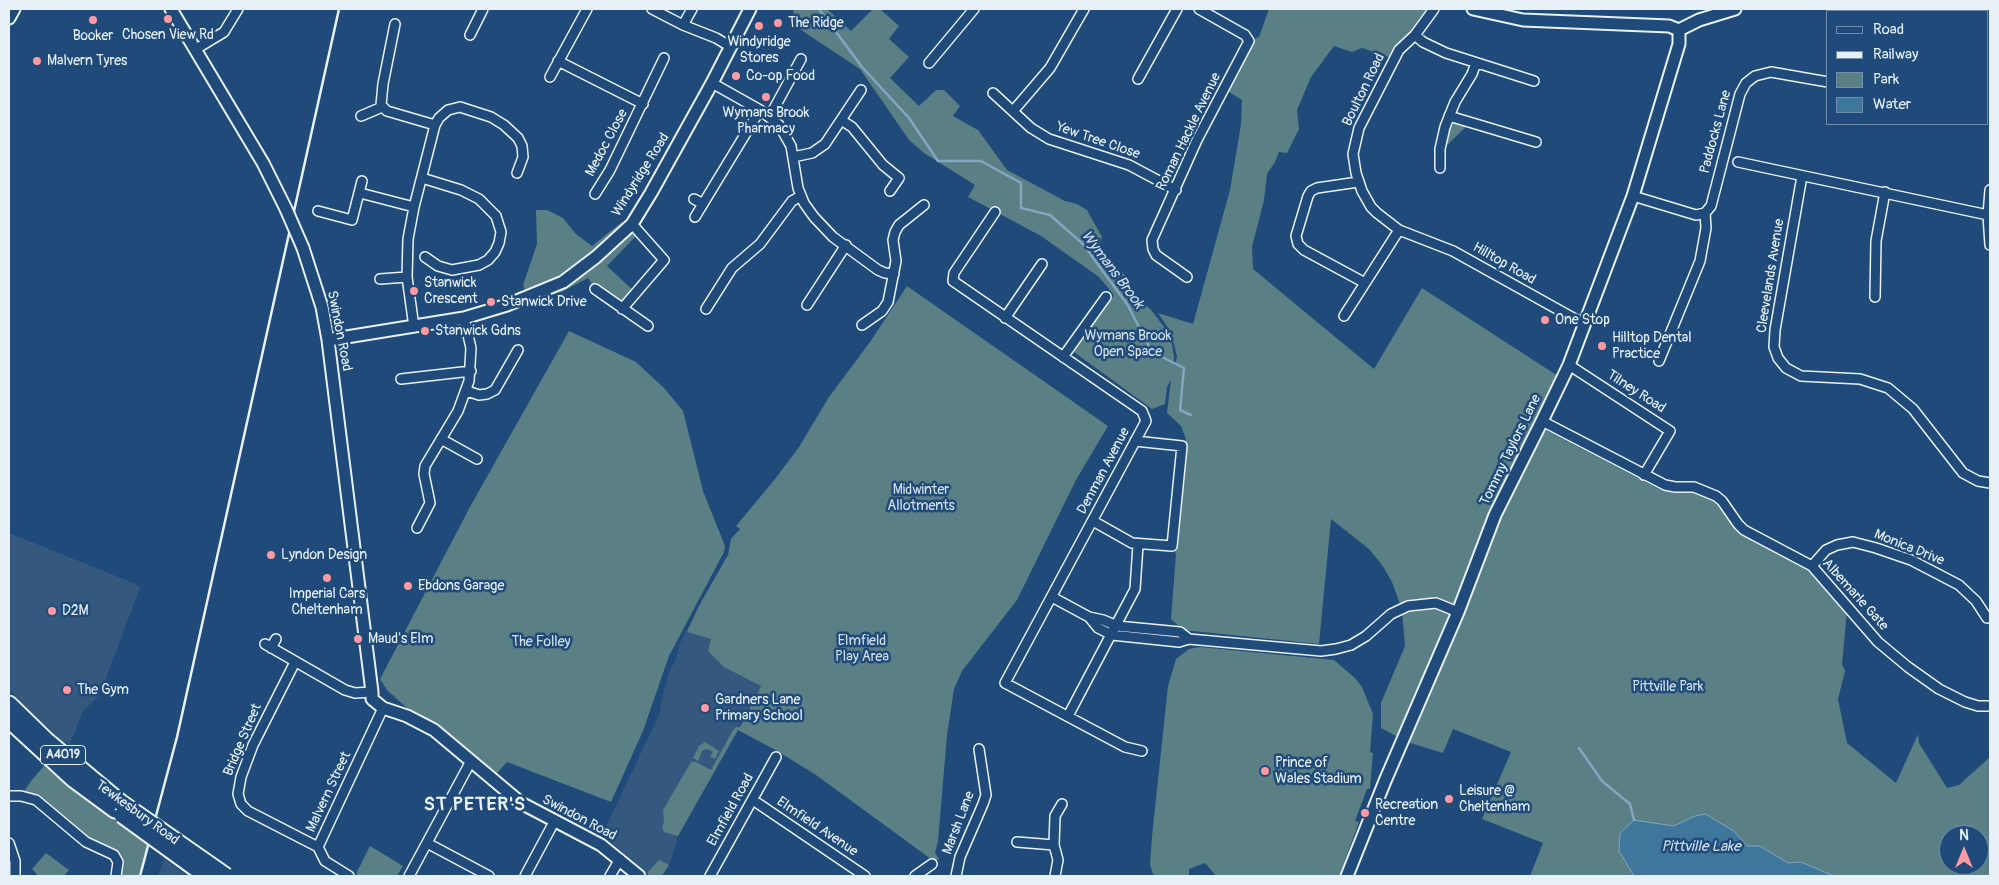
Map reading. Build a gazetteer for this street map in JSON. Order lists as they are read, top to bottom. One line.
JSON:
{"streets":{"highway":["A4019","Tewkesbury Road"],"street":["Boulton Road","Roman Hackle Avenue","Paddocks Lane","Yew Tree Close","Medoc Close","Windyridge Road","Hilltop Road","Cleevelands Avenue","Swindon Road","Tilney Road","Tommy Taylors Lane","Denman Avenue","Monica Drive","Albemarle Gate","Bridge Street","Malvern Street","Elmfield Road","Marsh Lane","Elmfield Avenue"]},"crossings":[["Boulton Road","Hilltop Road"],["Roman Hackle Avenue","Yew Tree Close"],["Windyridge Road","Swindon Road"],["Hilltop Road","Tommy Taylors Lane"],["Swindon Road","Malvern Street"],["Tilney Road","Tommy Taylors Lane"],["Tilney Road","Albemarle Gate"],["Tommy Taylors Lane","Albemarle Gate"],["Monica Drive","Albemarle Gate"],["Bridge Street","Malvern Street"],["Elmfield Road","Elmfield Avenue"]],"districts":["ST PETER'S"],"water":["Wymans Brook","Pittville Lake"],"parks":["Wymans Brook Open Space","Midwinter Allotments","Elmfield Play Area","The Folley","Pittville Park"],"places":["Chosen View Rd","Booker","The Ridge","Windyridge Stores","Malvern Tyres","Co-op Food","Wymans Brook Pharmacy","Stanwick Crescent","Stanwick Drive","One Stop","Stanwick Gdns","Hilltop Dental Practice","Lyndon Design","Imperial Cars Cheltenham","Ebdons Garage","D2M","Maud's Elm","The Gym","Gardners Lane Primary School","Prince of Wales Stadium","Leisure @ Cheltenham","Recreation Centre"],"legend":["Road","Railway","Park","Water"],"north":"top"}
